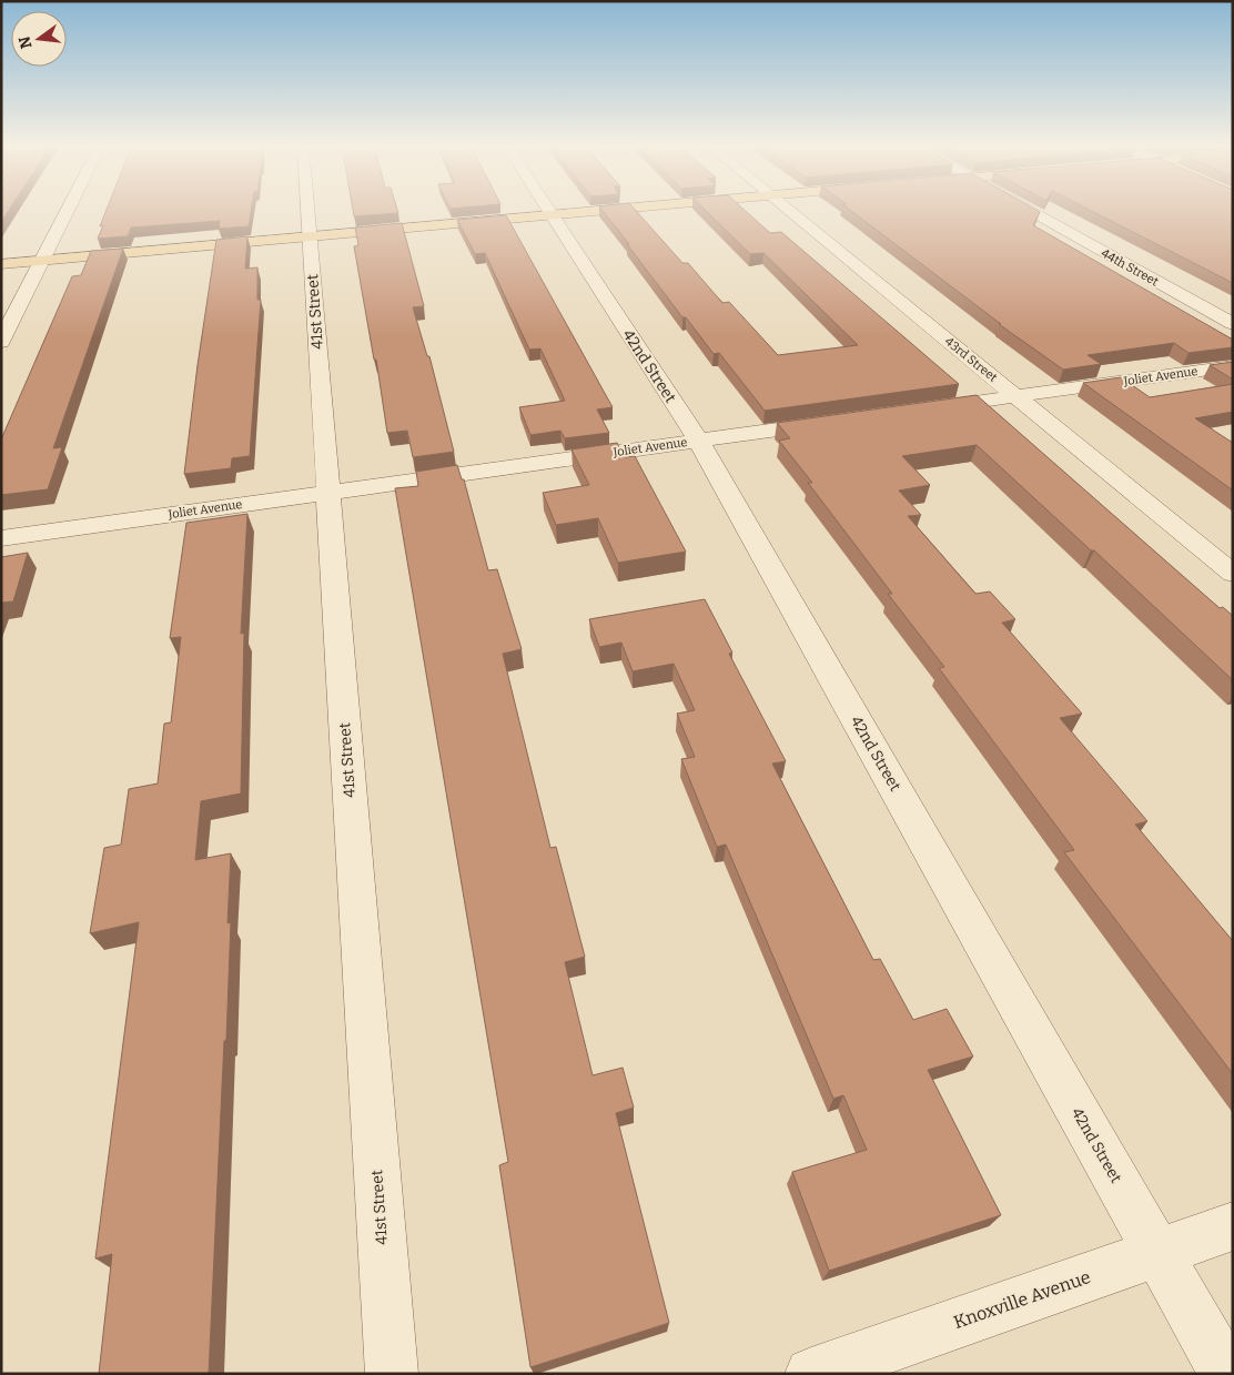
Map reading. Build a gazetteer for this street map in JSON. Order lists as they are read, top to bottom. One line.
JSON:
{"streets":{"street":["44th Street","41st Street","43rd Street","42nd Street","Joliet Avenue","Knoxville Avenue"]},"crossings":[["41st Street","Joliet Avenue"],["43rd Street","Joliet Avenue"],["42nd Street","Joliet Avenue"],["42nd Street","Knoxville Avenue"]],"north":"left"}
